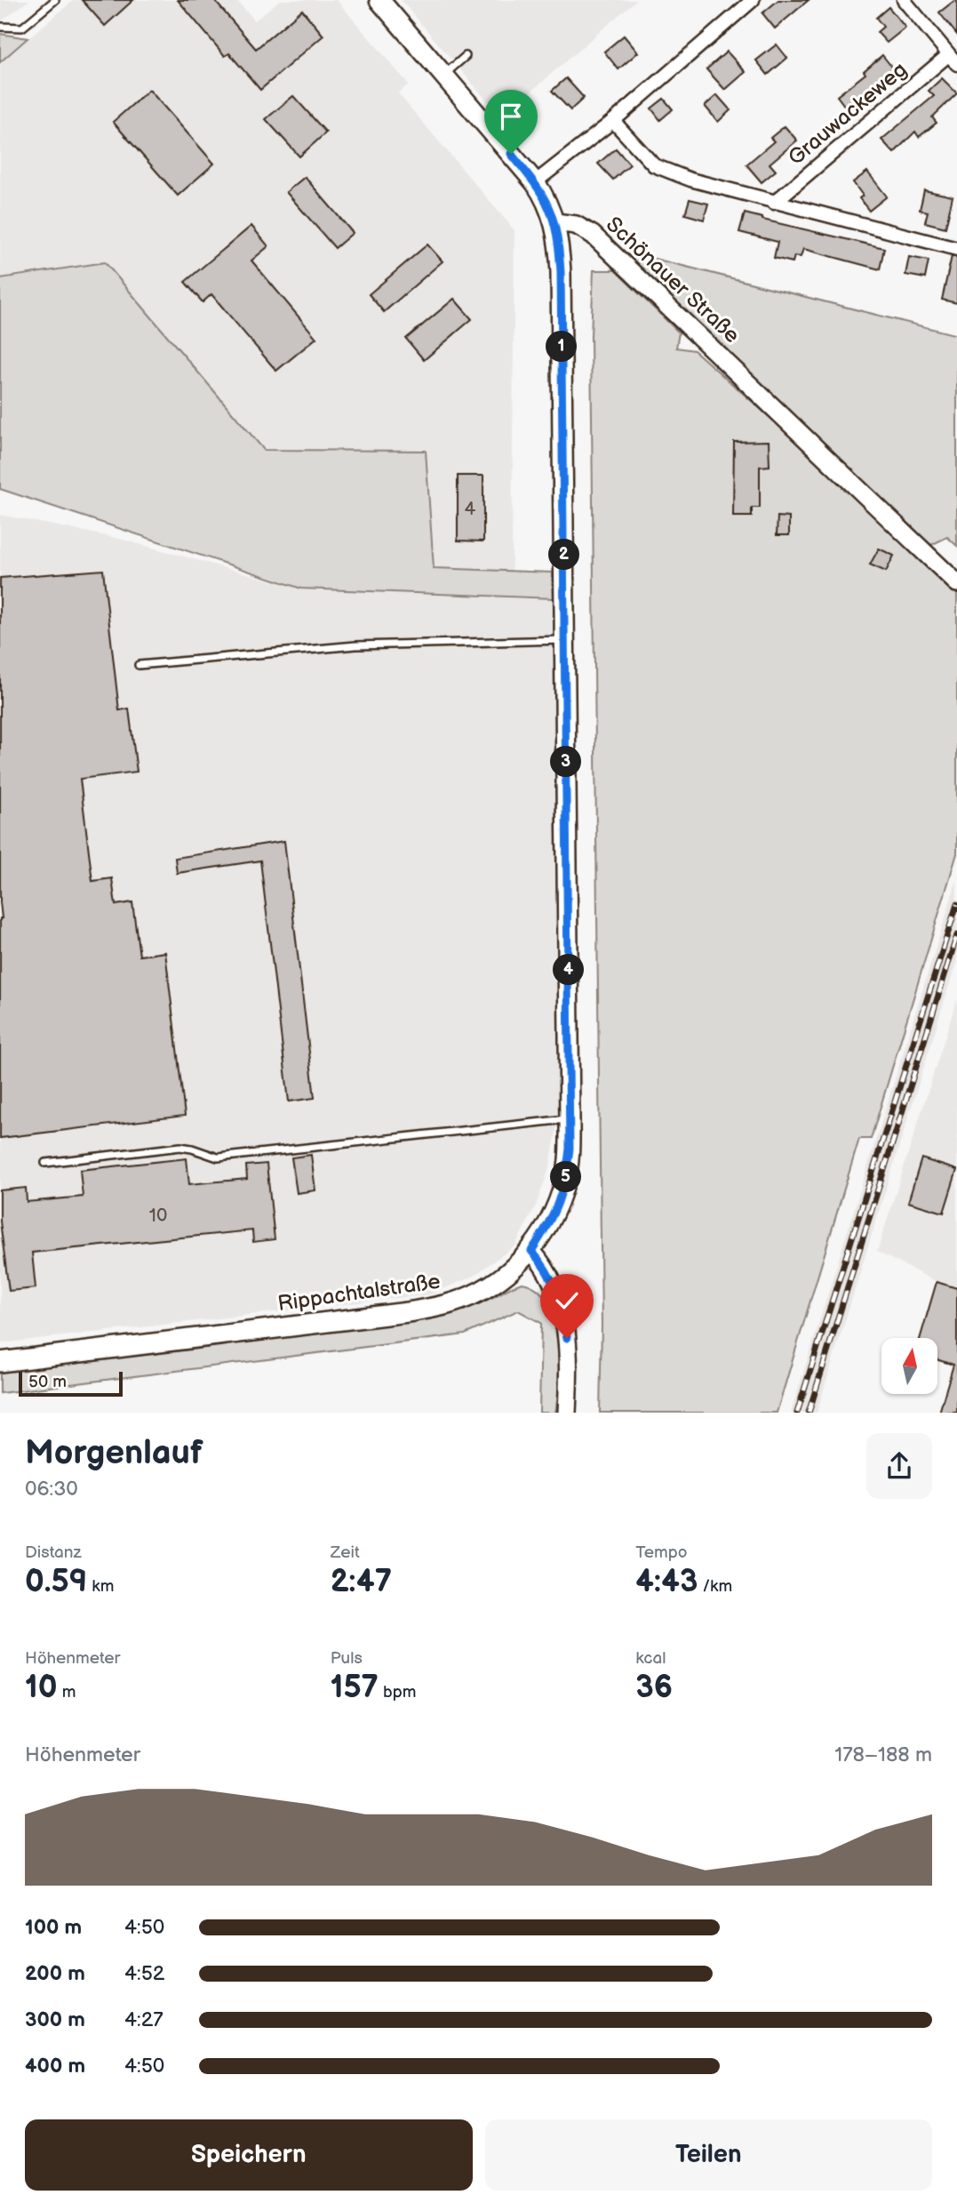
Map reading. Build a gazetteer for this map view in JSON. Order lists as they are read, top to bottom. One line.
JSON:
{"streets":{"main road":["Rippachtalstraße"],"street":["Grauwackeweg","Schönauer Straße"]},"crossings":[["Schönauer Straße","Rippachtalstraße"]],"house_numbers":["4","10"],"scale_bar":"50 m","north":"top","page":{"pins":["1","2","3","4","5"],"scale":"50 m","heading":["Morgenlauf","06:30"],"stats":[["Distanz","0.59 km"],["Zeit","2:47"],["Tempo","4:43 /km"],["Höhenmeter","10 m"],["Puls","157 bpm"],["kcal","36"]],"chart":["Höhenmeter","178–188 m"],"list":[{"name":"100 m","note":"4:50"},{"name":"200 m","note":"4:52"},{"name":"300 m","note":"4:27"},{"name":"400 m","note":"4:50"}],"buttons":["Speichern","Teilen"]}}
